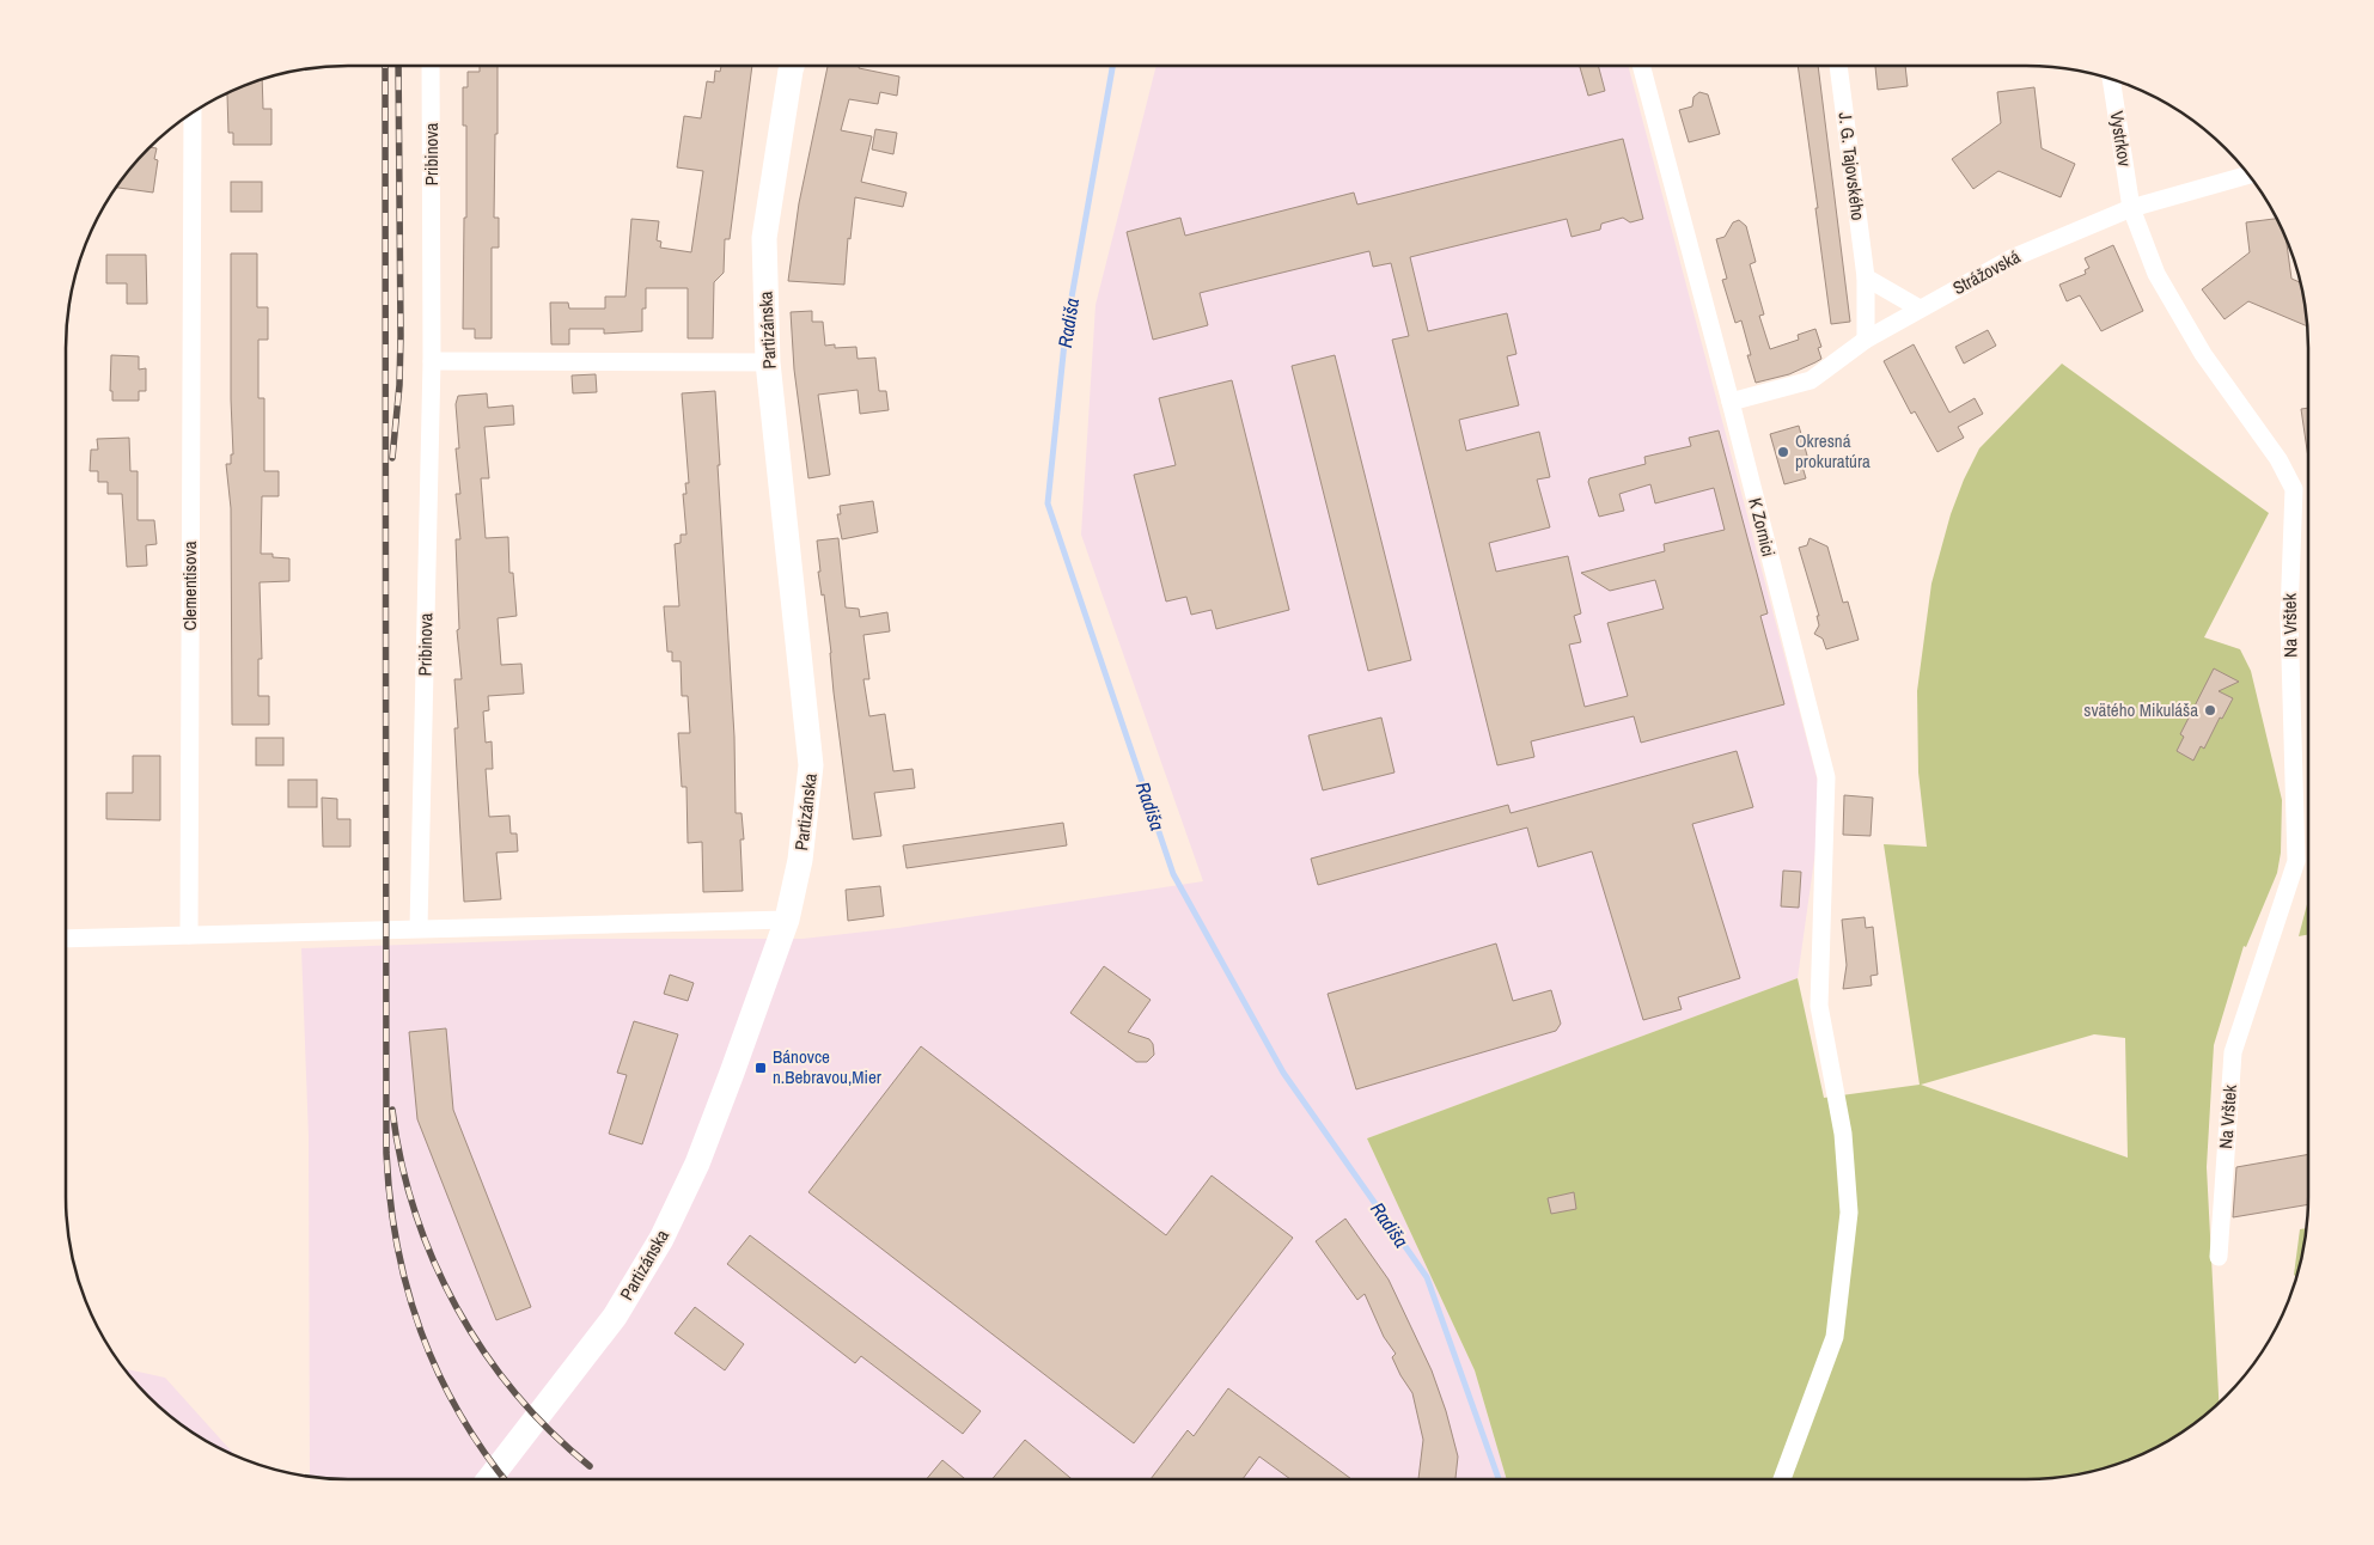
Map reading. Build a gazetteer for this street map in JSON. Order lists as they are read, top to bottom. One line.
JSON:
{"streets":{"street":["Vystrkov","Pribinova","J. G. Tajovského","Strážovská","Partizánska","K Zornici","Clementisova","Na Vrštek"]},"crossings":[["Vystrkov","Strážovská"],["Vystrkov","Na Vrštek"],["J. G. Tajovského","Strážovská"],["Strážovská","K Zornici"],["Strážovská","Na Vrštek"]],"water":["Radiša"],"places":{"other":["Okresná prokuratúra","svätého Mikuláša"],"transit":["Bánovce n.Bebravou,Mier"]}}
